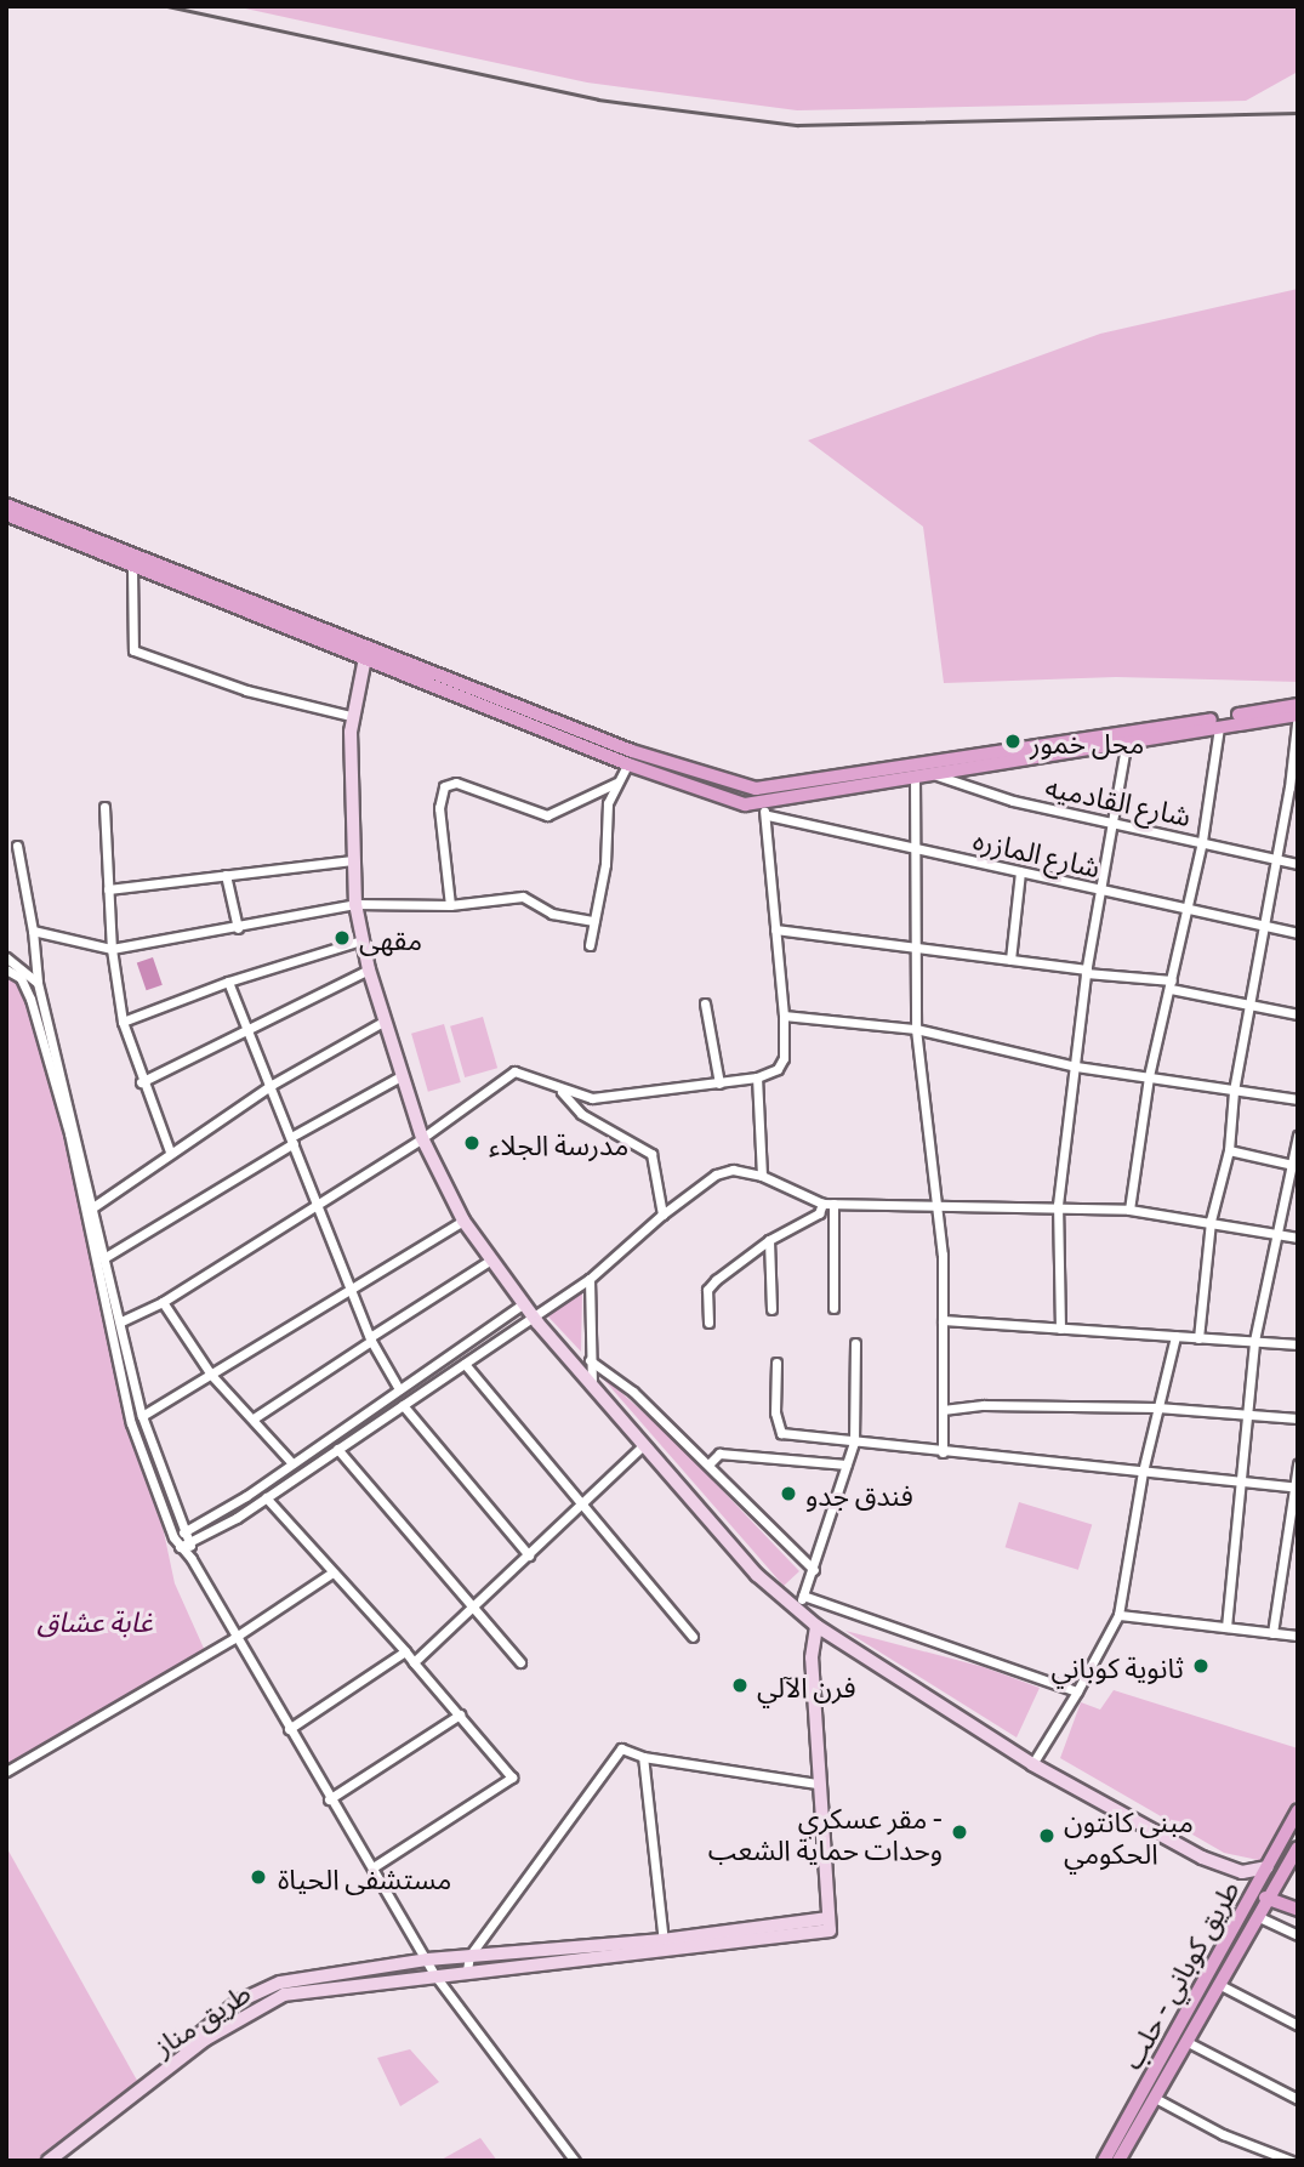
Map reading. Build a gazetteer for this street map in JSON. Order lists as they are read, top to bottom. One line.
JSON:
{"streets":{"main road":["طريق كوباني - حلب","طريق مناز"],"street":["شارع القادميه","شارع المازره"]},"parks":["غابة عشاق"],"places":["محل خمور","مقهى","مدرسة الجلاء","فندق جدو","ثانوية كوباني","فرن الآلي","مقر عسكري - وحدات حماية الشعب","مبنى كانتون الحكومي","مستشفى الحياة"]}
